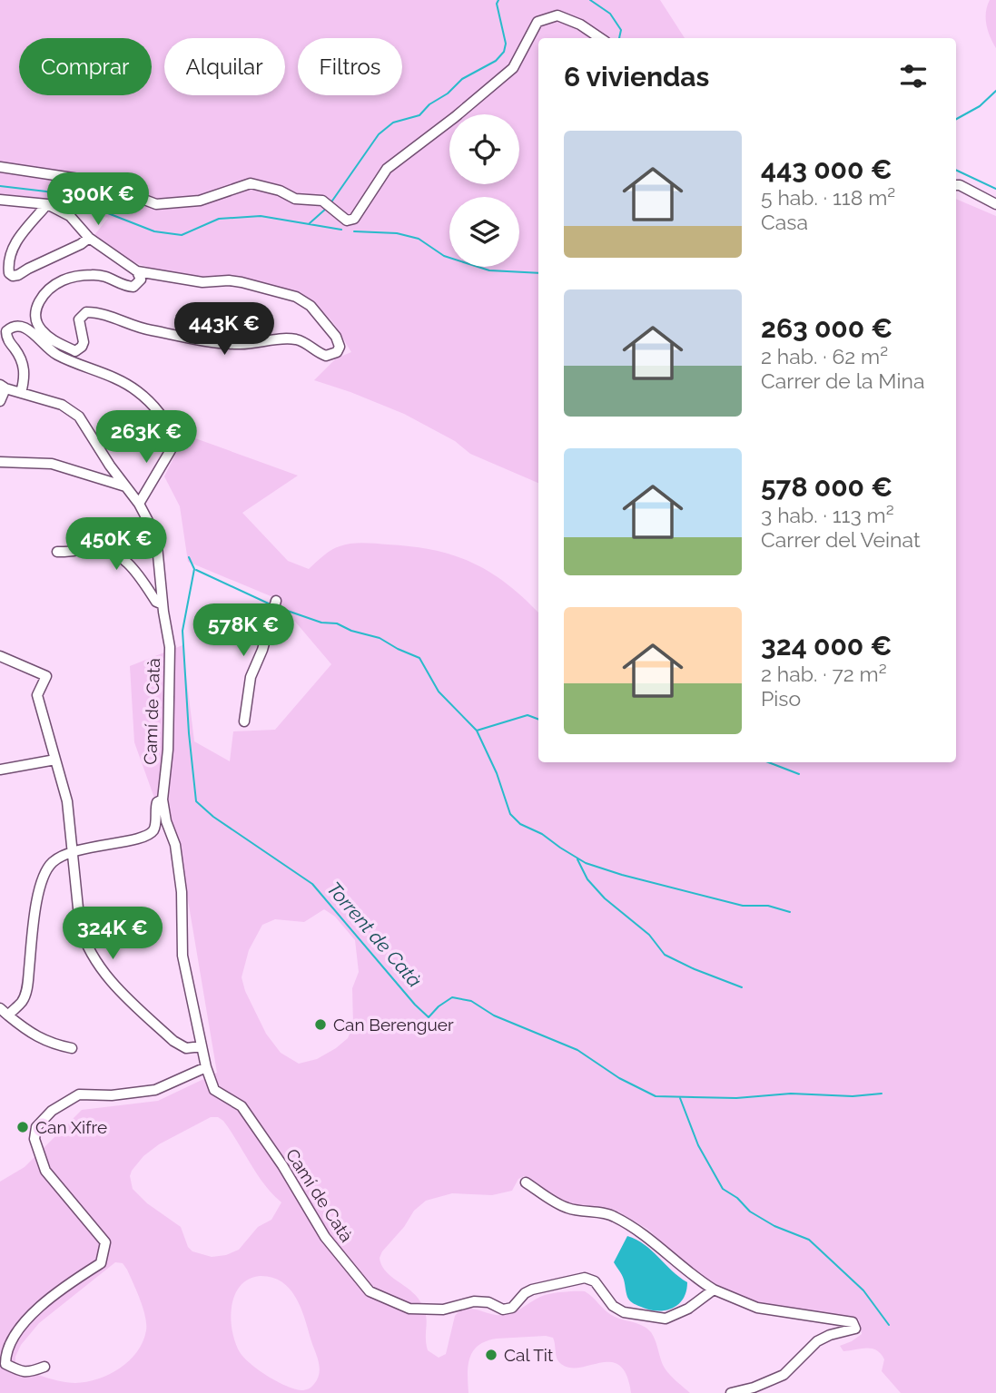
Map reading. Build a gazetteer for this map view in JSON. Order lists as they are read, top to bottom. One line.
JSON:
{"streets":{"street":["Camí de Catà"]},"water":["Torrent de Catà"],"places":["Can Berenguer","Can Xifre","Cal Tit"],"page":{"chip":["Comprar","Alquilar","Filtros"],"heading":"6 viviendas","list":[{"name":"443 000 €","note":"5 hab. · 118 m² · Casa"},{"name":"263 000 €","note":"2 hab. · 62 m² · Carrer de la Mina"},{"name":"578 000 €","note":"3 hab. · 113 m² · Carrer del Veinat"},{"name":"324 000 €","note":"2 hab. · 72 m² · Piso"}],"price":["300K €","443K €","263K €","450K €","578K €","324K €"]}}
